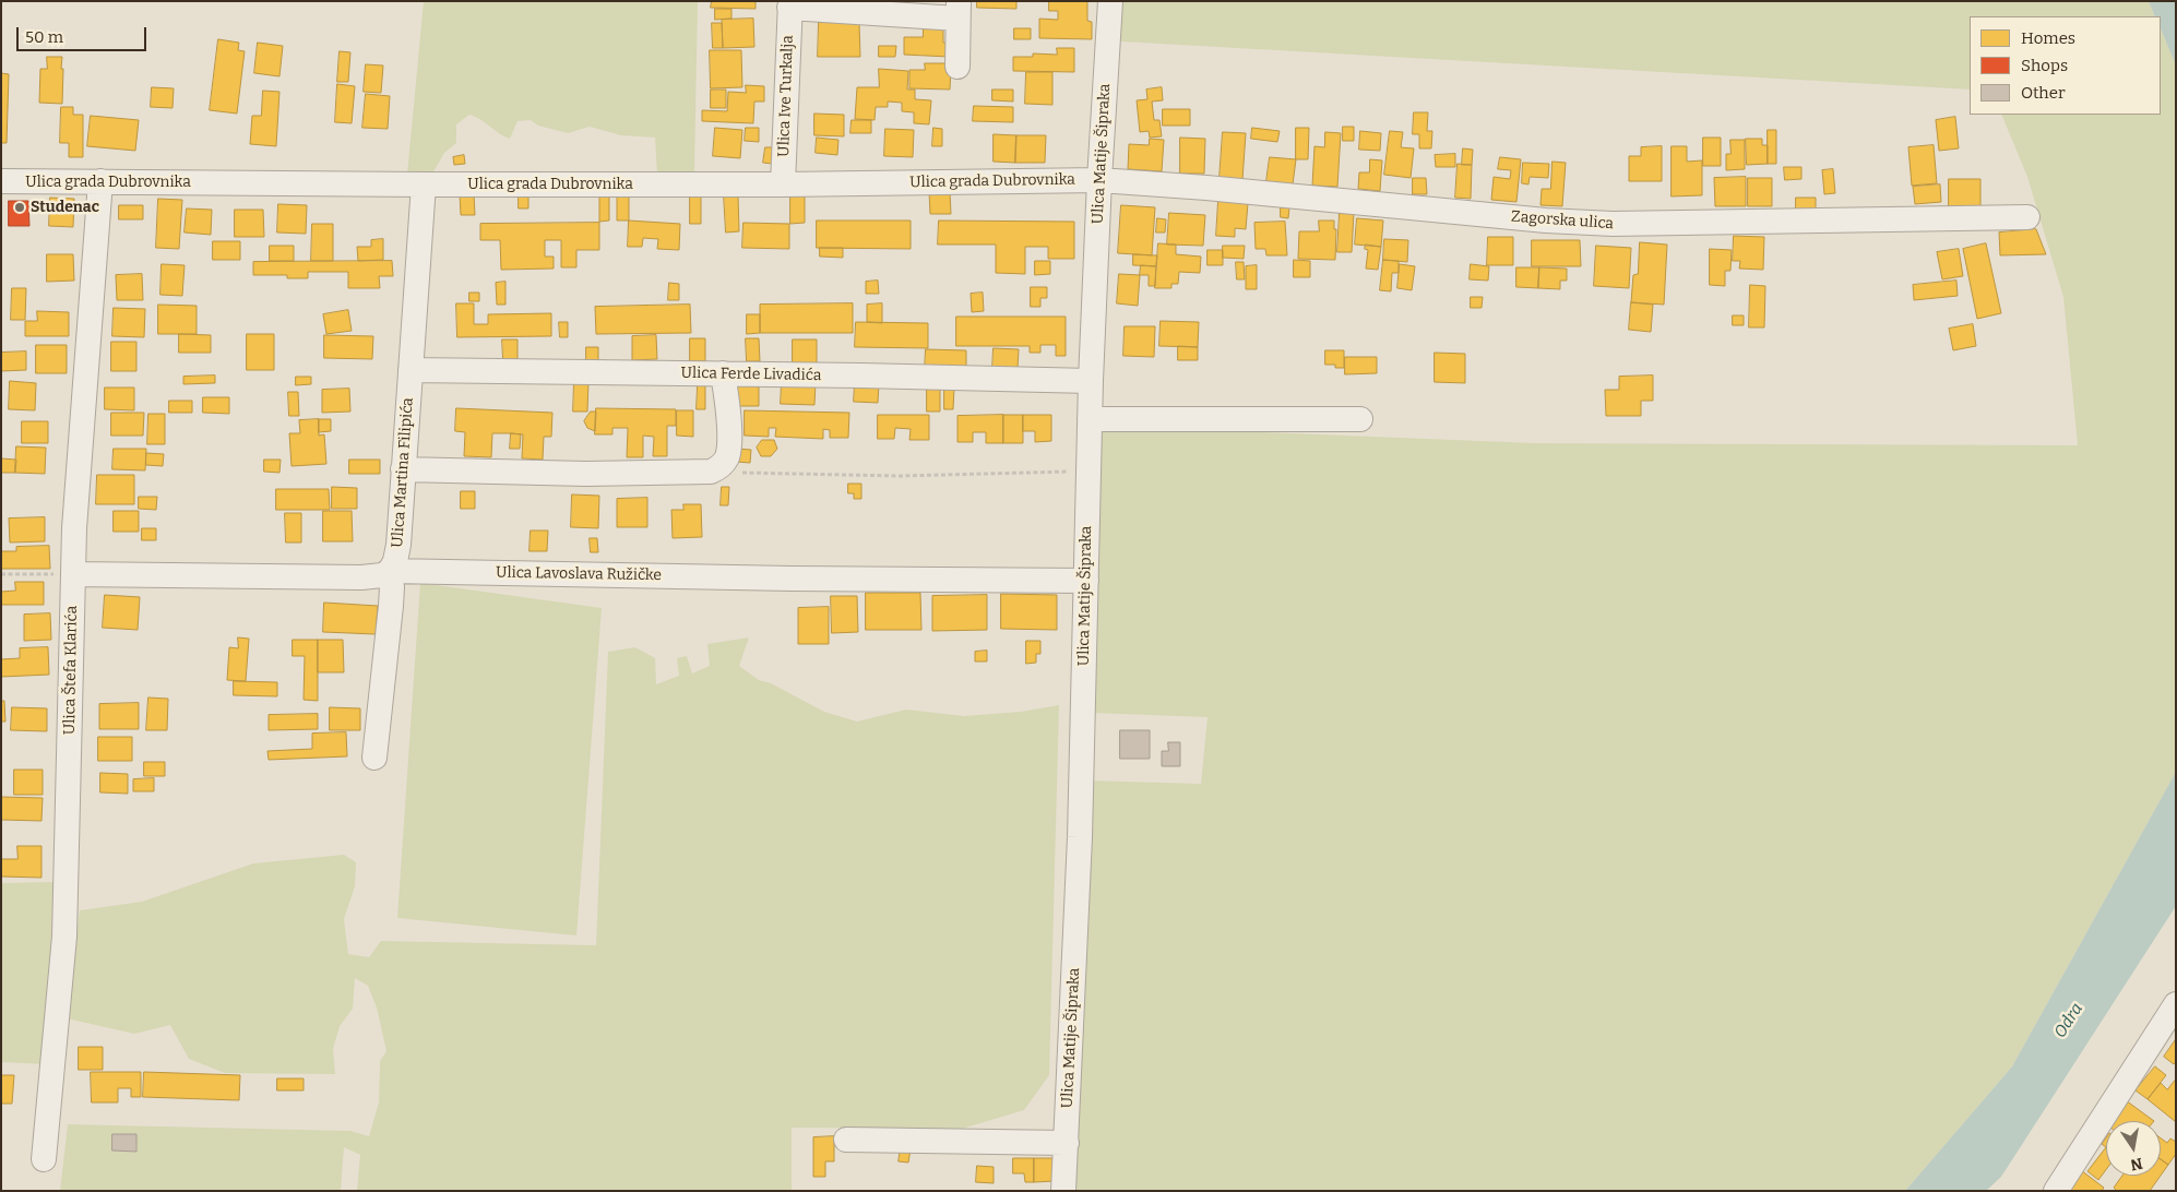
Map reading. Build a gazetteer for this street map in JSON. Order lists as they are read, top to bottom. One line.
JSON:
{"streets":{"street":["Ulica Ive Turkalja","Ulica Matije Šipraka","Ulica grada Dubrovnika","Zagorska ulica","Ulica Ferde Livadića","Ulica Martina Filipića","Ulica Lavoslava Ružičke","Ulica Štefa Klarića"]},"crossings":[["Ulica Ive Turkalja","Ulica grada Dubrovnika"],["Ulica Matije Šipraka","Ulica grada Dubrovnika"],["Ulica Matije Šipraka","Zagorska ulica"],["Ulica Matije Šipraka","Ulica Ferde Livadića"],["Ulica Matije Šipraka","Ulica Lavoslava Ružičke"],["Ulica grada Dubrovnika","Zagorska ulica"],["Ulica grada Dubrovnika","Ulica Martina Filipića"],["Ulica grada Dubrovnika","Ulica Štefa Klarića"],["Ulica Ferde Livadića","Ulica Martina Filipića"],["Ulica Martina Filipića","Ulica Lavoslava Ružičke"],["Ulica Lavoslava Ružičke","Ulica Štefa Klarića"]],"water":["Odra"],"places":["Studenac"],"legend":["Homes","Shops","Other"],"scale_bar":"50 m","north":"bottom"}
